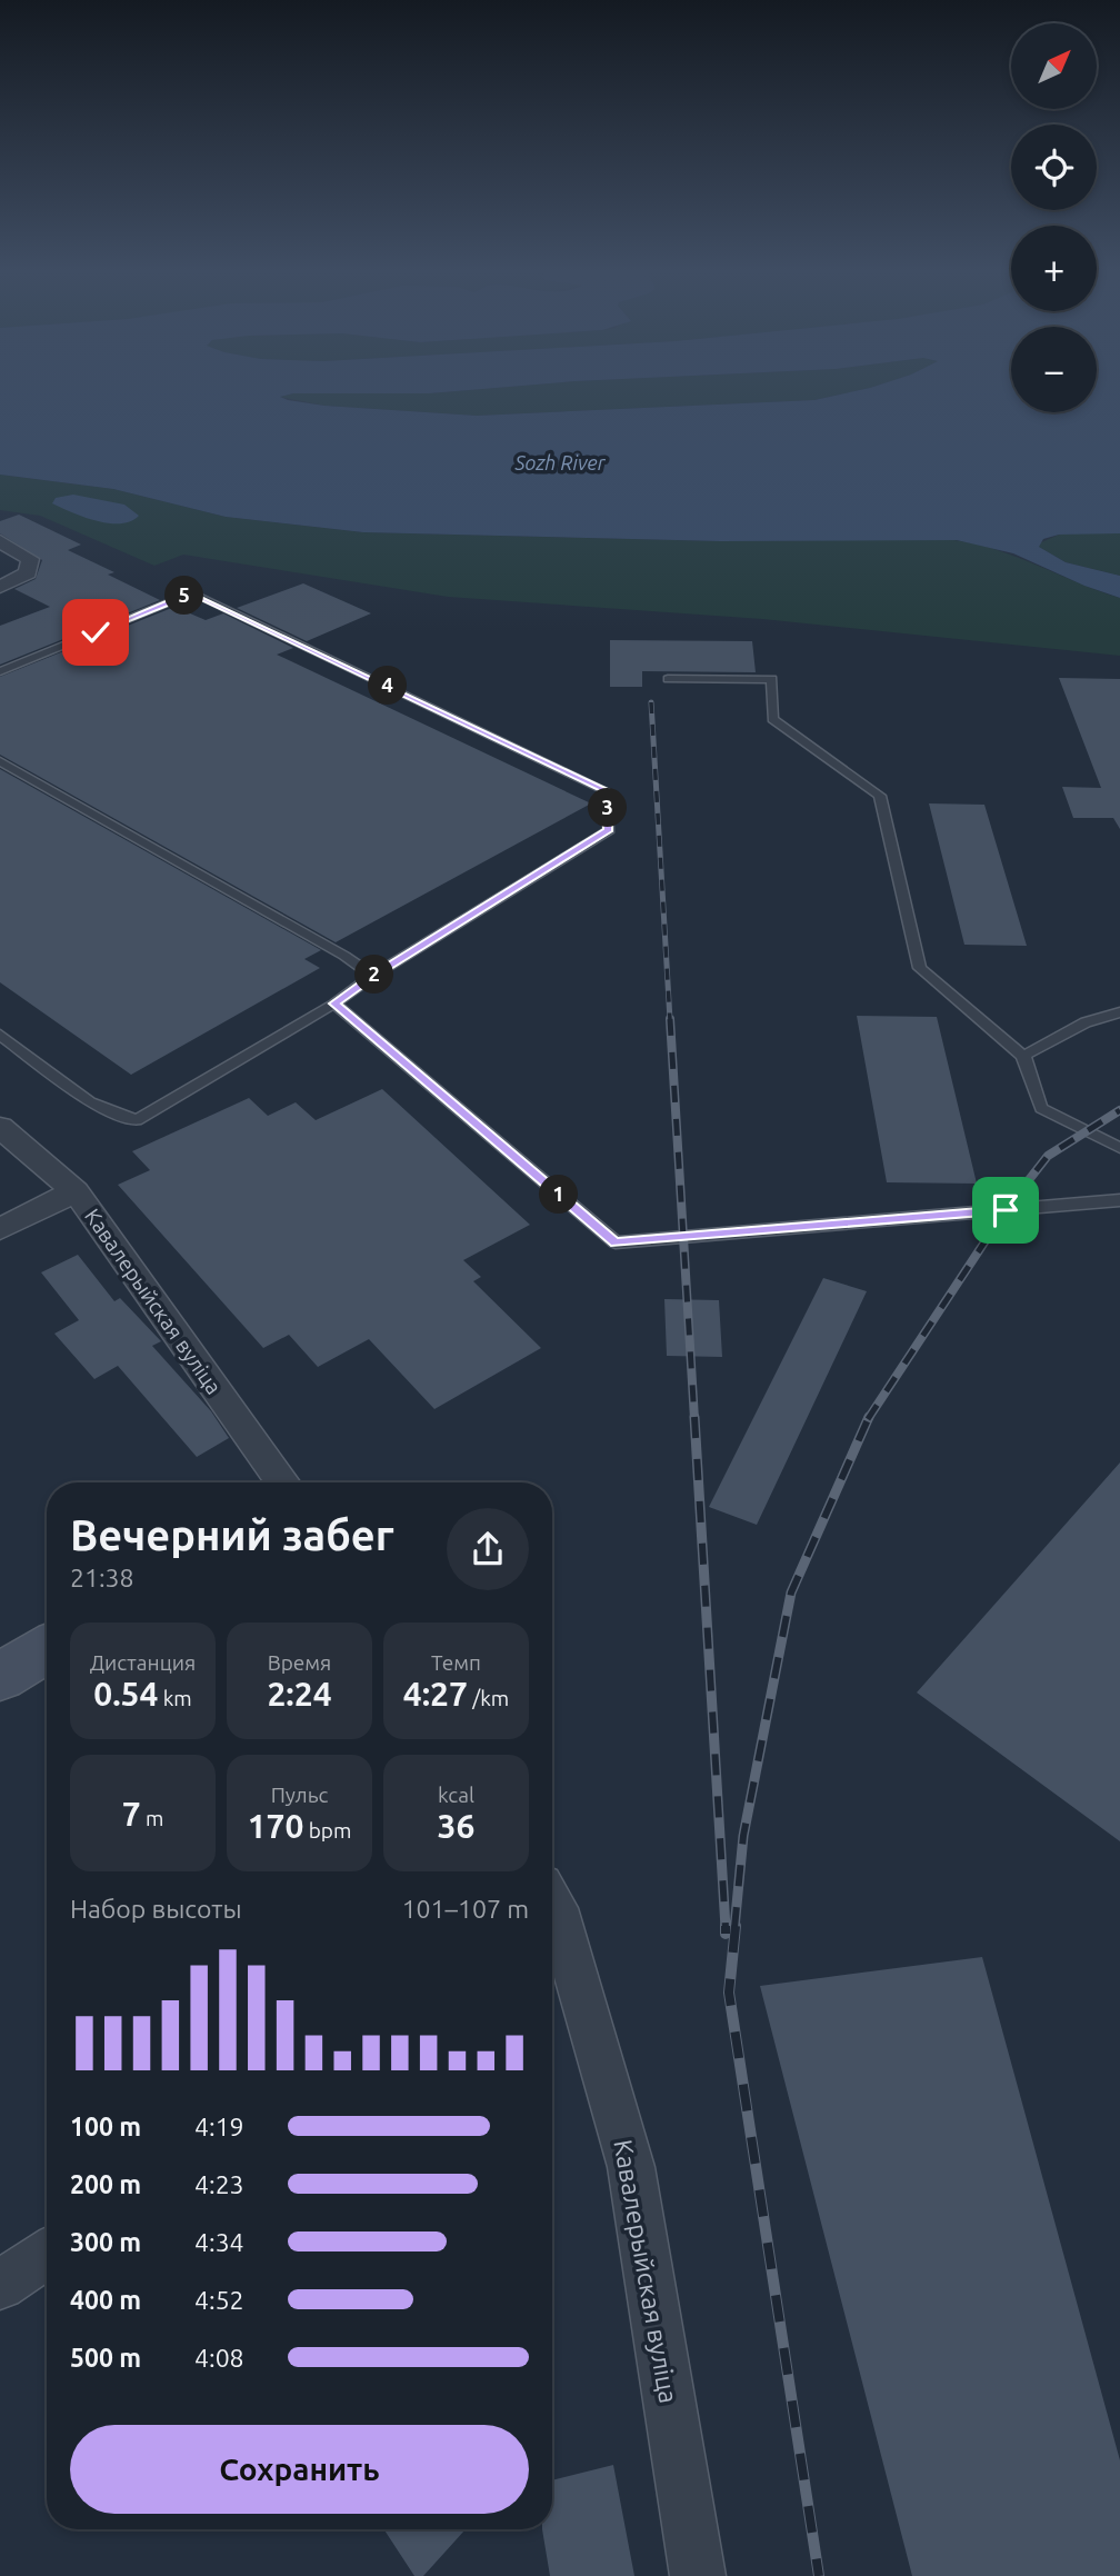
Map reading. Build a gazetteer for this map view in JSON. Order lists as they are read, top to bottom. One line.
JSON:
{"streets":{"street":["Кавалерыйская вуліца"]},"water":["Sozh River"],"north":"top right","page":{"map_buttons":["+","−"],"pins":["5","4","3","2","1"],"heading":["Вечерний забег","21:38"],"stats":[["Дистанция","0.54 km"],["Время","2:24"],["Темп","4:27 /km"],["7 m"],["Пульс","170 bpm"],["kcal","36"]],"chart":["Набор высоты","101–107 m"],"list":[{"name":"100 m","note":"4:19"},{"name":"200 m","note":"4:23"},{"name":"300 m","note":"4:34"},{"name":"400 m","note":"4:52"},{"name":"500 m","note":"4:08"}],"buttons":"Сохранить"}}
